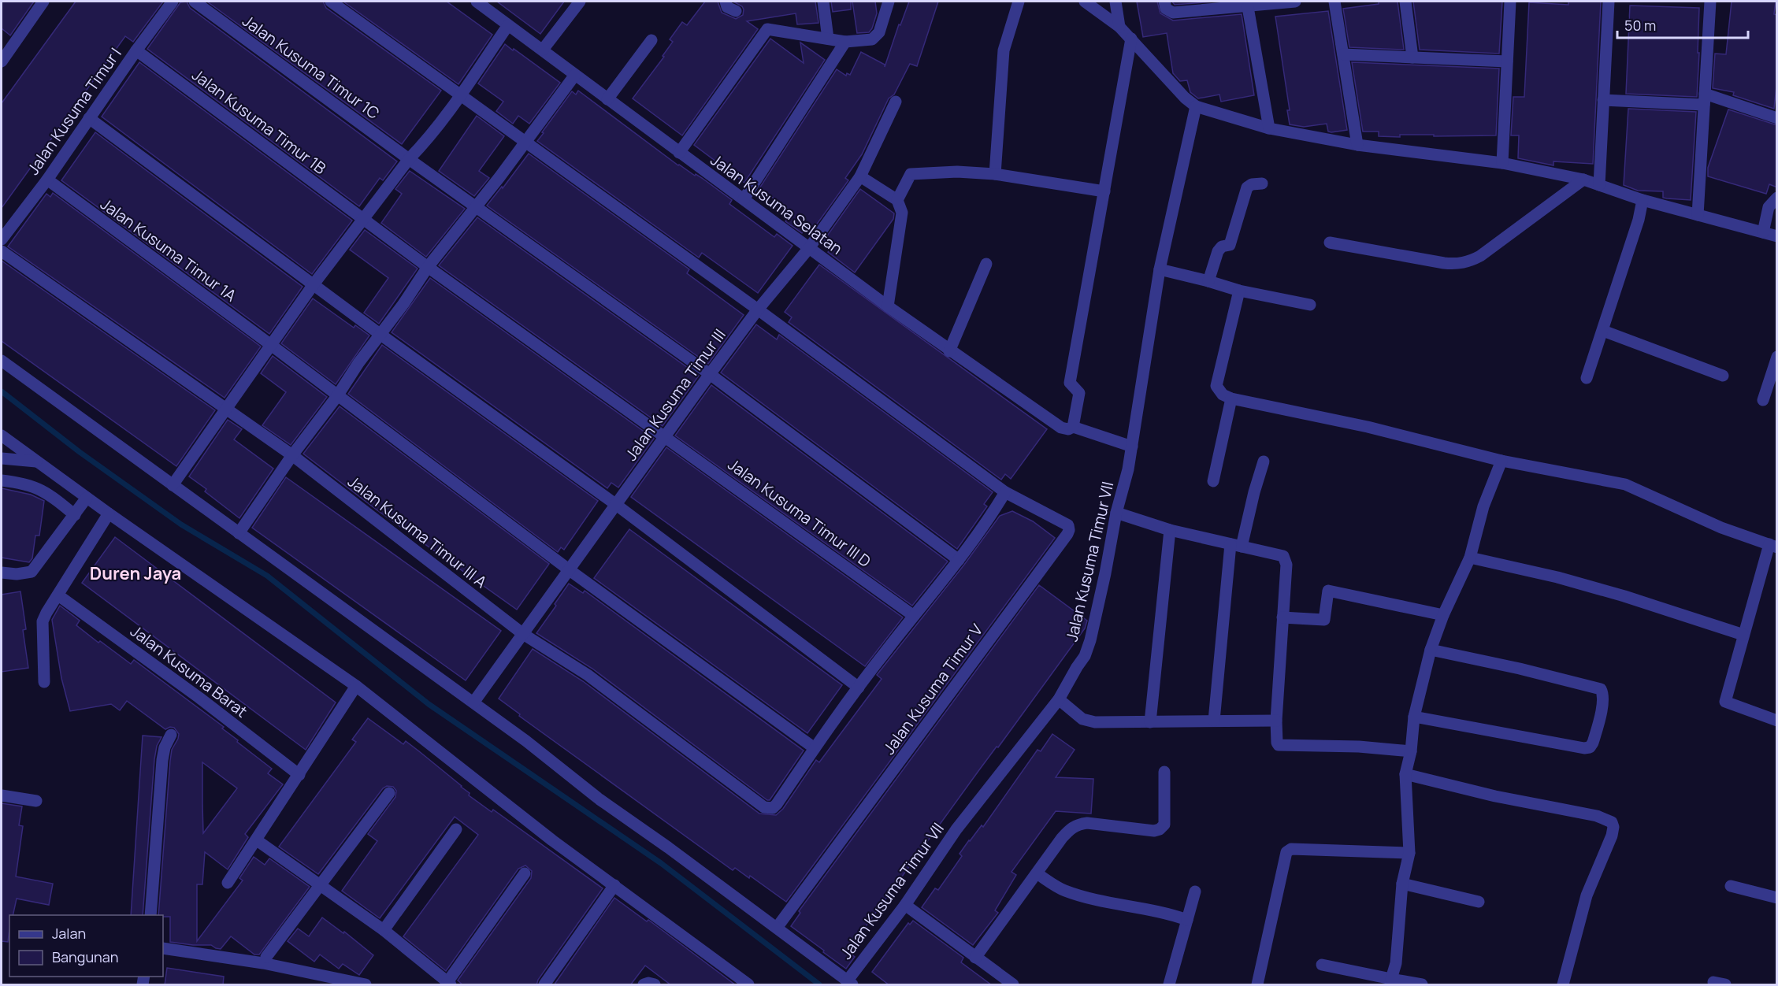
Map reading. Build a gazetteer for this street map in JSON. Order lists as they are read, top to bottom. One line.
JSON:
{"streets":{"street":["Jalan Kusuma Timur 1C","Jalan Kusuma Timur I","Jalan Kusuma Timur 1B","Jalan Kusuma Selatan","Jalan Kusuma Timur 1A","Jalan Kusuma Timur III","Jalan Kusuma Timur III D","Jalan Kusuma Timur III A","Jalan Kusuma Timur VII","Jalan Kusuma Barat","Jalan Kusuma Timur V"]},"crossings":[["Jalan Kusuma Timur 1C","Jalan Kusuma Timur III"],["Jalan Kusuma Timur I","Jalan Kusuma Timur 1B"],["Jalan Kusuma Timur I","Jalan Kusuma Timur 1A"],["Jalan Kusuma Timur 1B","Jalan Kusuma Timur III D"],["Jalan Kusuma Selatan","Jalan Kusuma Timur III"],["Jalan Kusuma Selatan","Jalan Kusuma Timur VII"],["Jalan Kusuma Timur 1A","Jalan Kusuma Timur III"],["Jalan Kusuma Timur 1A","Jalan Kusuma Timur III A"],["Jalan Kusuma Timur III","Jalan Kusuma Timur III D"],["Jalan Kusuma Timur III","Jalan Kusuma Timur III A"]],"districts":["Duren Jaya"],"legend":["Jalan","Bangunan"],"scale_bar":"50 m"}
